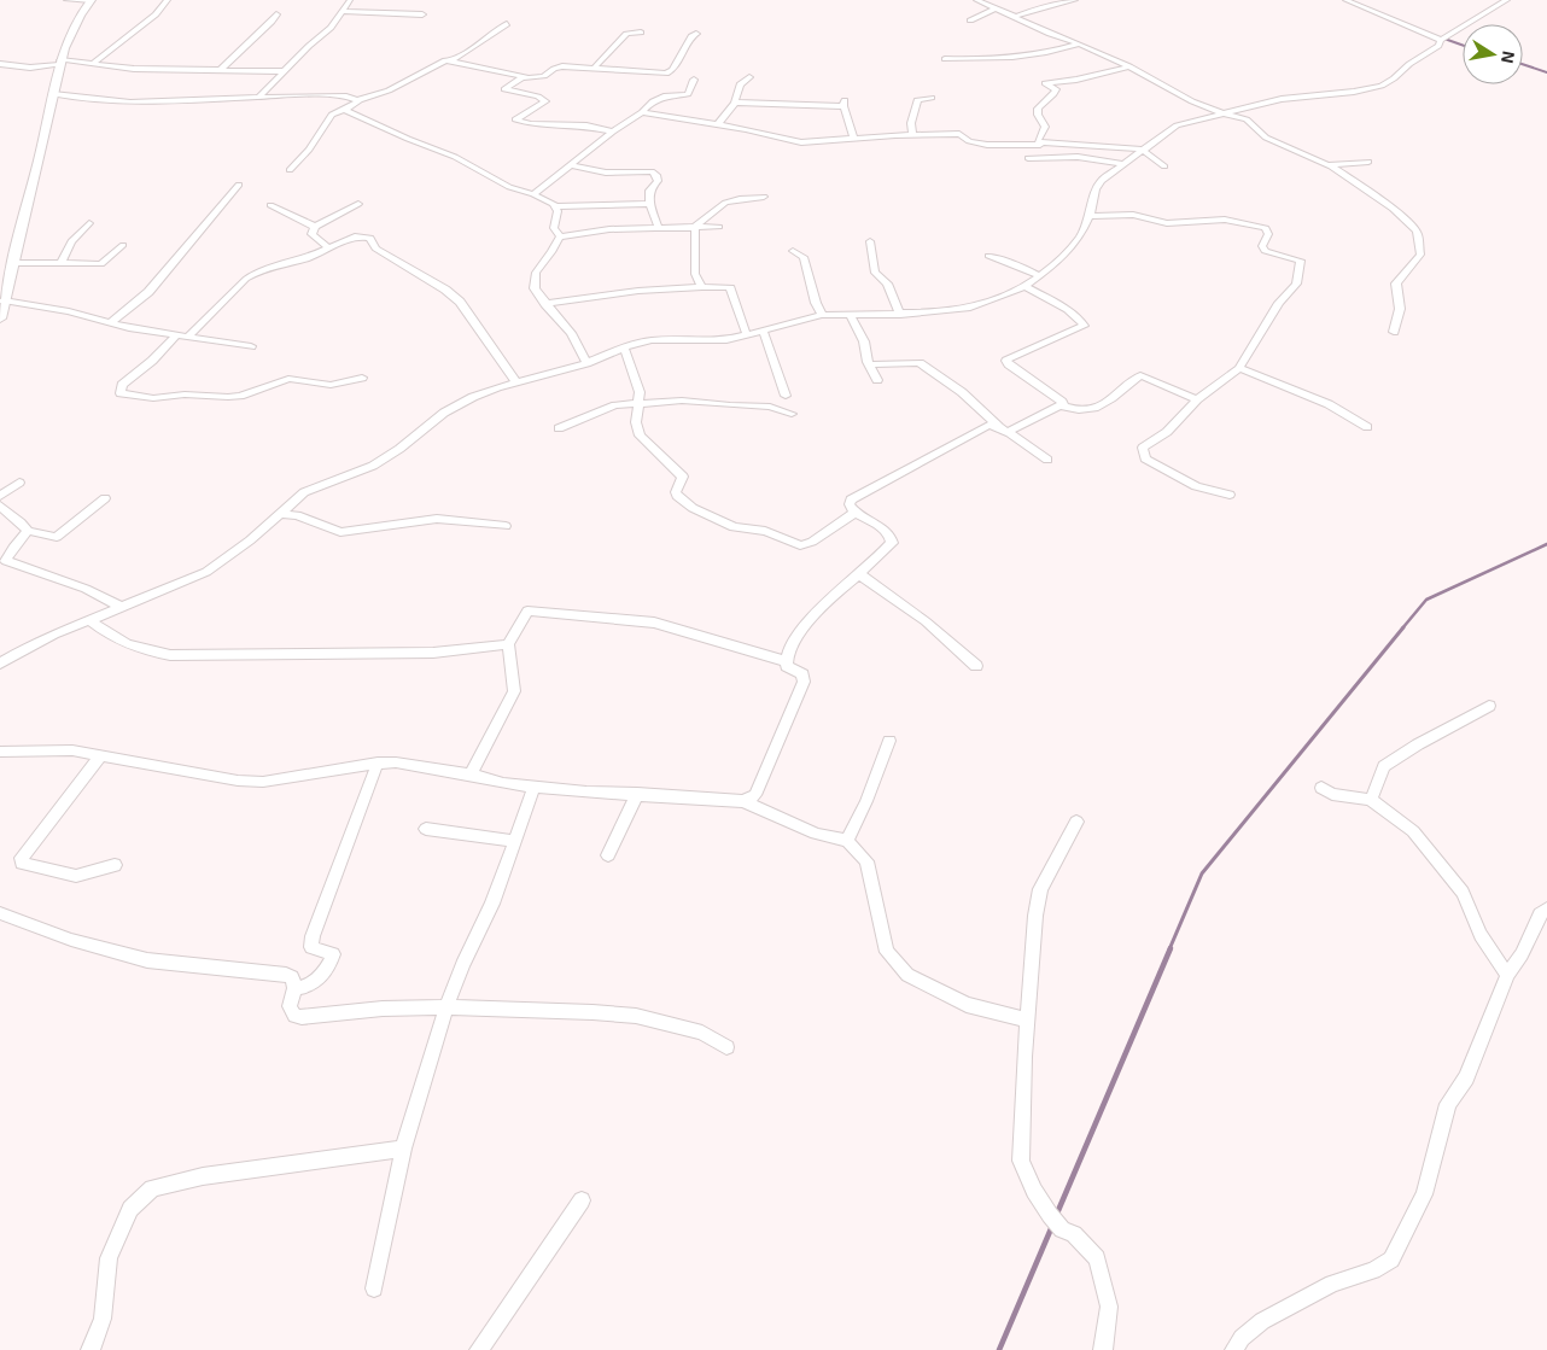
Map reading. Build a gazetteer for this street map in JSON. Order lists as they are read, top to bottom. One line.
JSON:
{"north":"right"}
